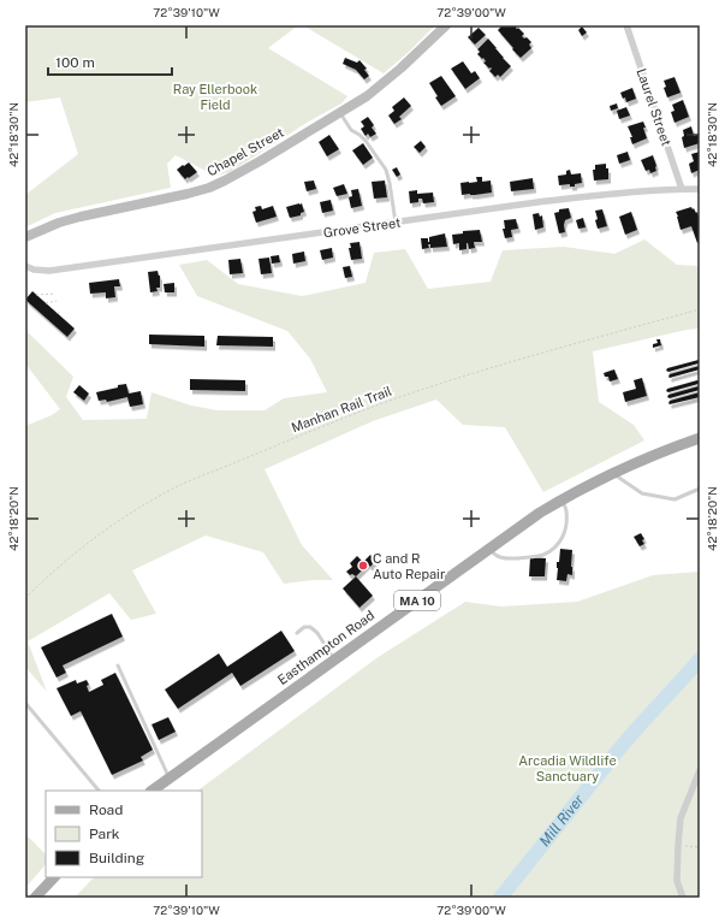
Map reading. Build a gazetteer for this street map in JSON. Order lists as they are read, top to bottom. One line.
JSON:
{"streets":{"main road":["Chapel Street","MA 10","Easthampton Road"],"street":["Laurel Street","Grove Street"],"path":["Manhan Rail Trail"]},"crossings":[["Laurel Street","Grove Street"]],"water":["Mill River"],"parks":["Ray Ellerbook Field","Arcadia Wildlife Sanctuary"],"places":["C and R Auto Repair"],"legend":["Road","Park","Building"],"scale_bar":"100 m","coordinates":["72°39'10\"W","72°39'00\"W","42°18'30\"N","42°18'20\"N"]}
